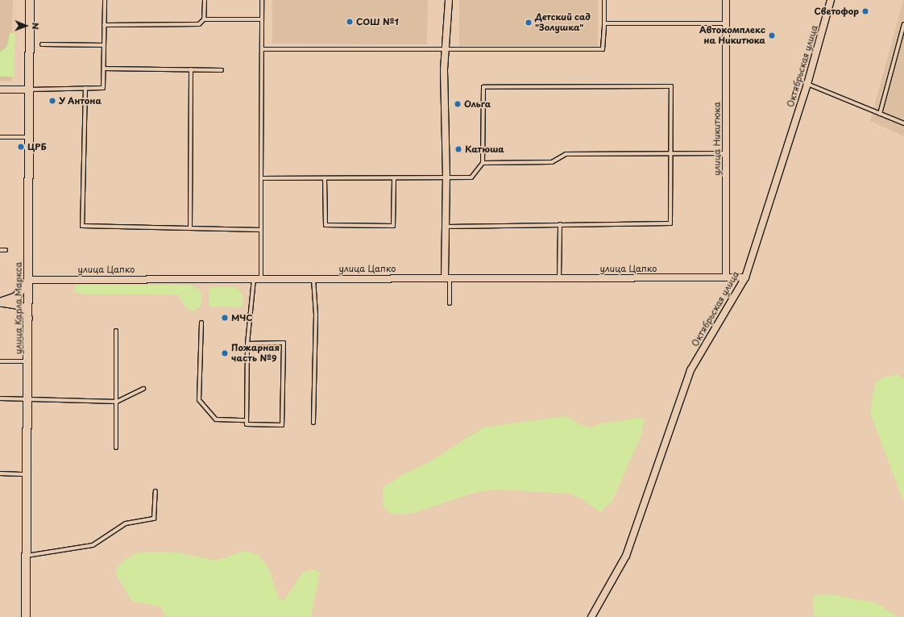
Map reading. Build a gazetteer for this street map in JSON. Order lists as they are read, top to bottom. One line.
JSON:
{"streets":{"street":["Октябрьская улица","улица Никитюка","улица Цапко","улица Карла Маркса"]},"crossings":[["Октябрьская улица","улица Цапко"],["улица Никитюка","улица Цапко"],["улица Цапко","улица Карла Маркса"]],"places":["Светофор","СОШ №1","Детский сад \"Золушка\"","Автокомплекс на Никитюка","У Антона","Ольга","ЦРБ","Катюша","МЧС","Пожарная часть №9"],"north":"right"}
